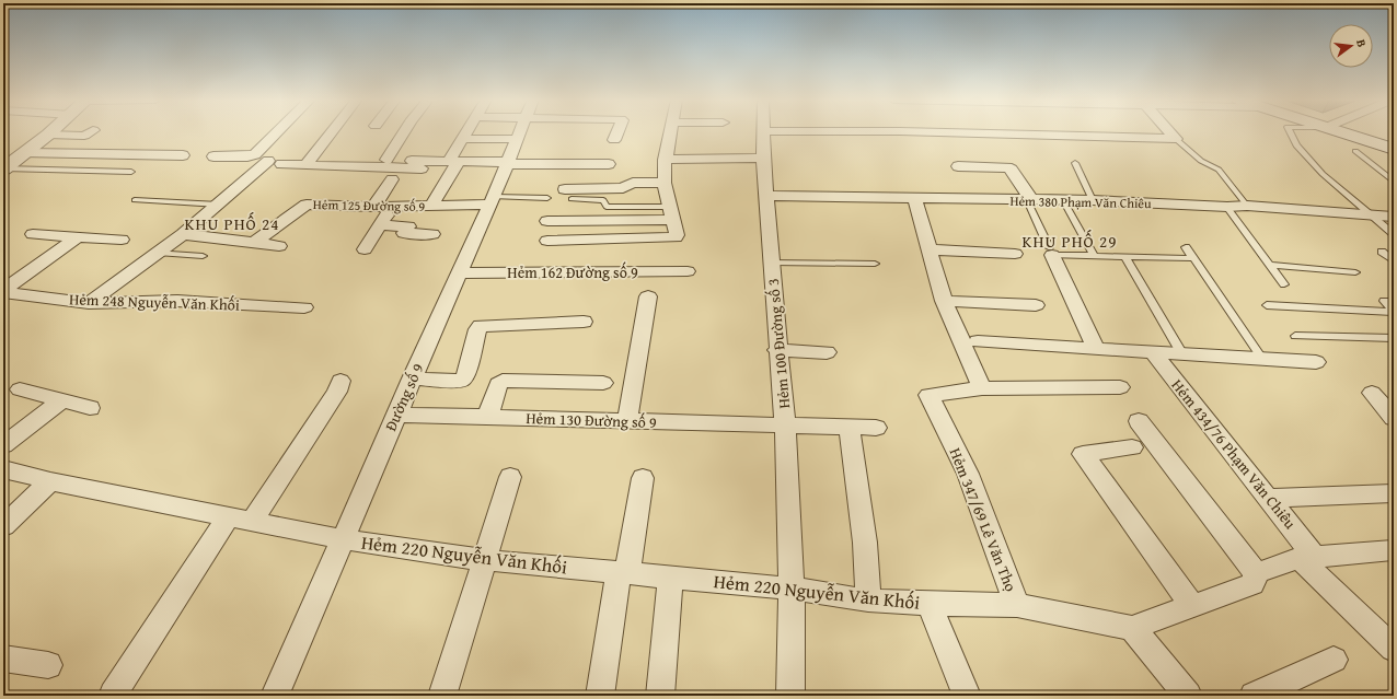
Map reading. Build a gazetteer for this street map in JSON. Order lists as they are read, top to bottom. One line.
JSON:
{"streets":{"street":["Hẻm 380 Phạm Văn Chiêu","Hẻm 125 Đường số 9","Hẻm 162 Đường số 9","Hẻm 248 Nguyễn Văn Khối","Hẻm 100 Đường số 3","Đường số 9","Hẻm 130 Đường số 9","Hẻm 434/76 Phạm Văn Chiêu","Hẻm 347/69 Lê Văn Thọ","Hẻm 220 Nguyễn Văn Khối"]},"crossings":[["Hẻm 380 Phạm Văn Chiêu","Hẻm 100 Đường số 3"],["Hẻm 125 Đường số 9","Đường số 9"],["Hẻm 162 Đường số 9","Đường số 9"],["Hẻm 100 Đường số 3","Hẻm 130 Đường số 9"],["Hẻm 100 Đường số 3","Hẻm 220 Nguyễn Văn Khối"],["Đường số 9","Hẻm 130 Đường số 9"],["Đường số 9","Hẻm 220 Nguyễn Văn Khối"],["Hẻm 347/69 Lê Văn Thọ","Hẻm 220 Nguyễn Văn Khối"]],"districts":["KHU PHỐ 24","KHU PHỐ 29"],"north":"right"}
